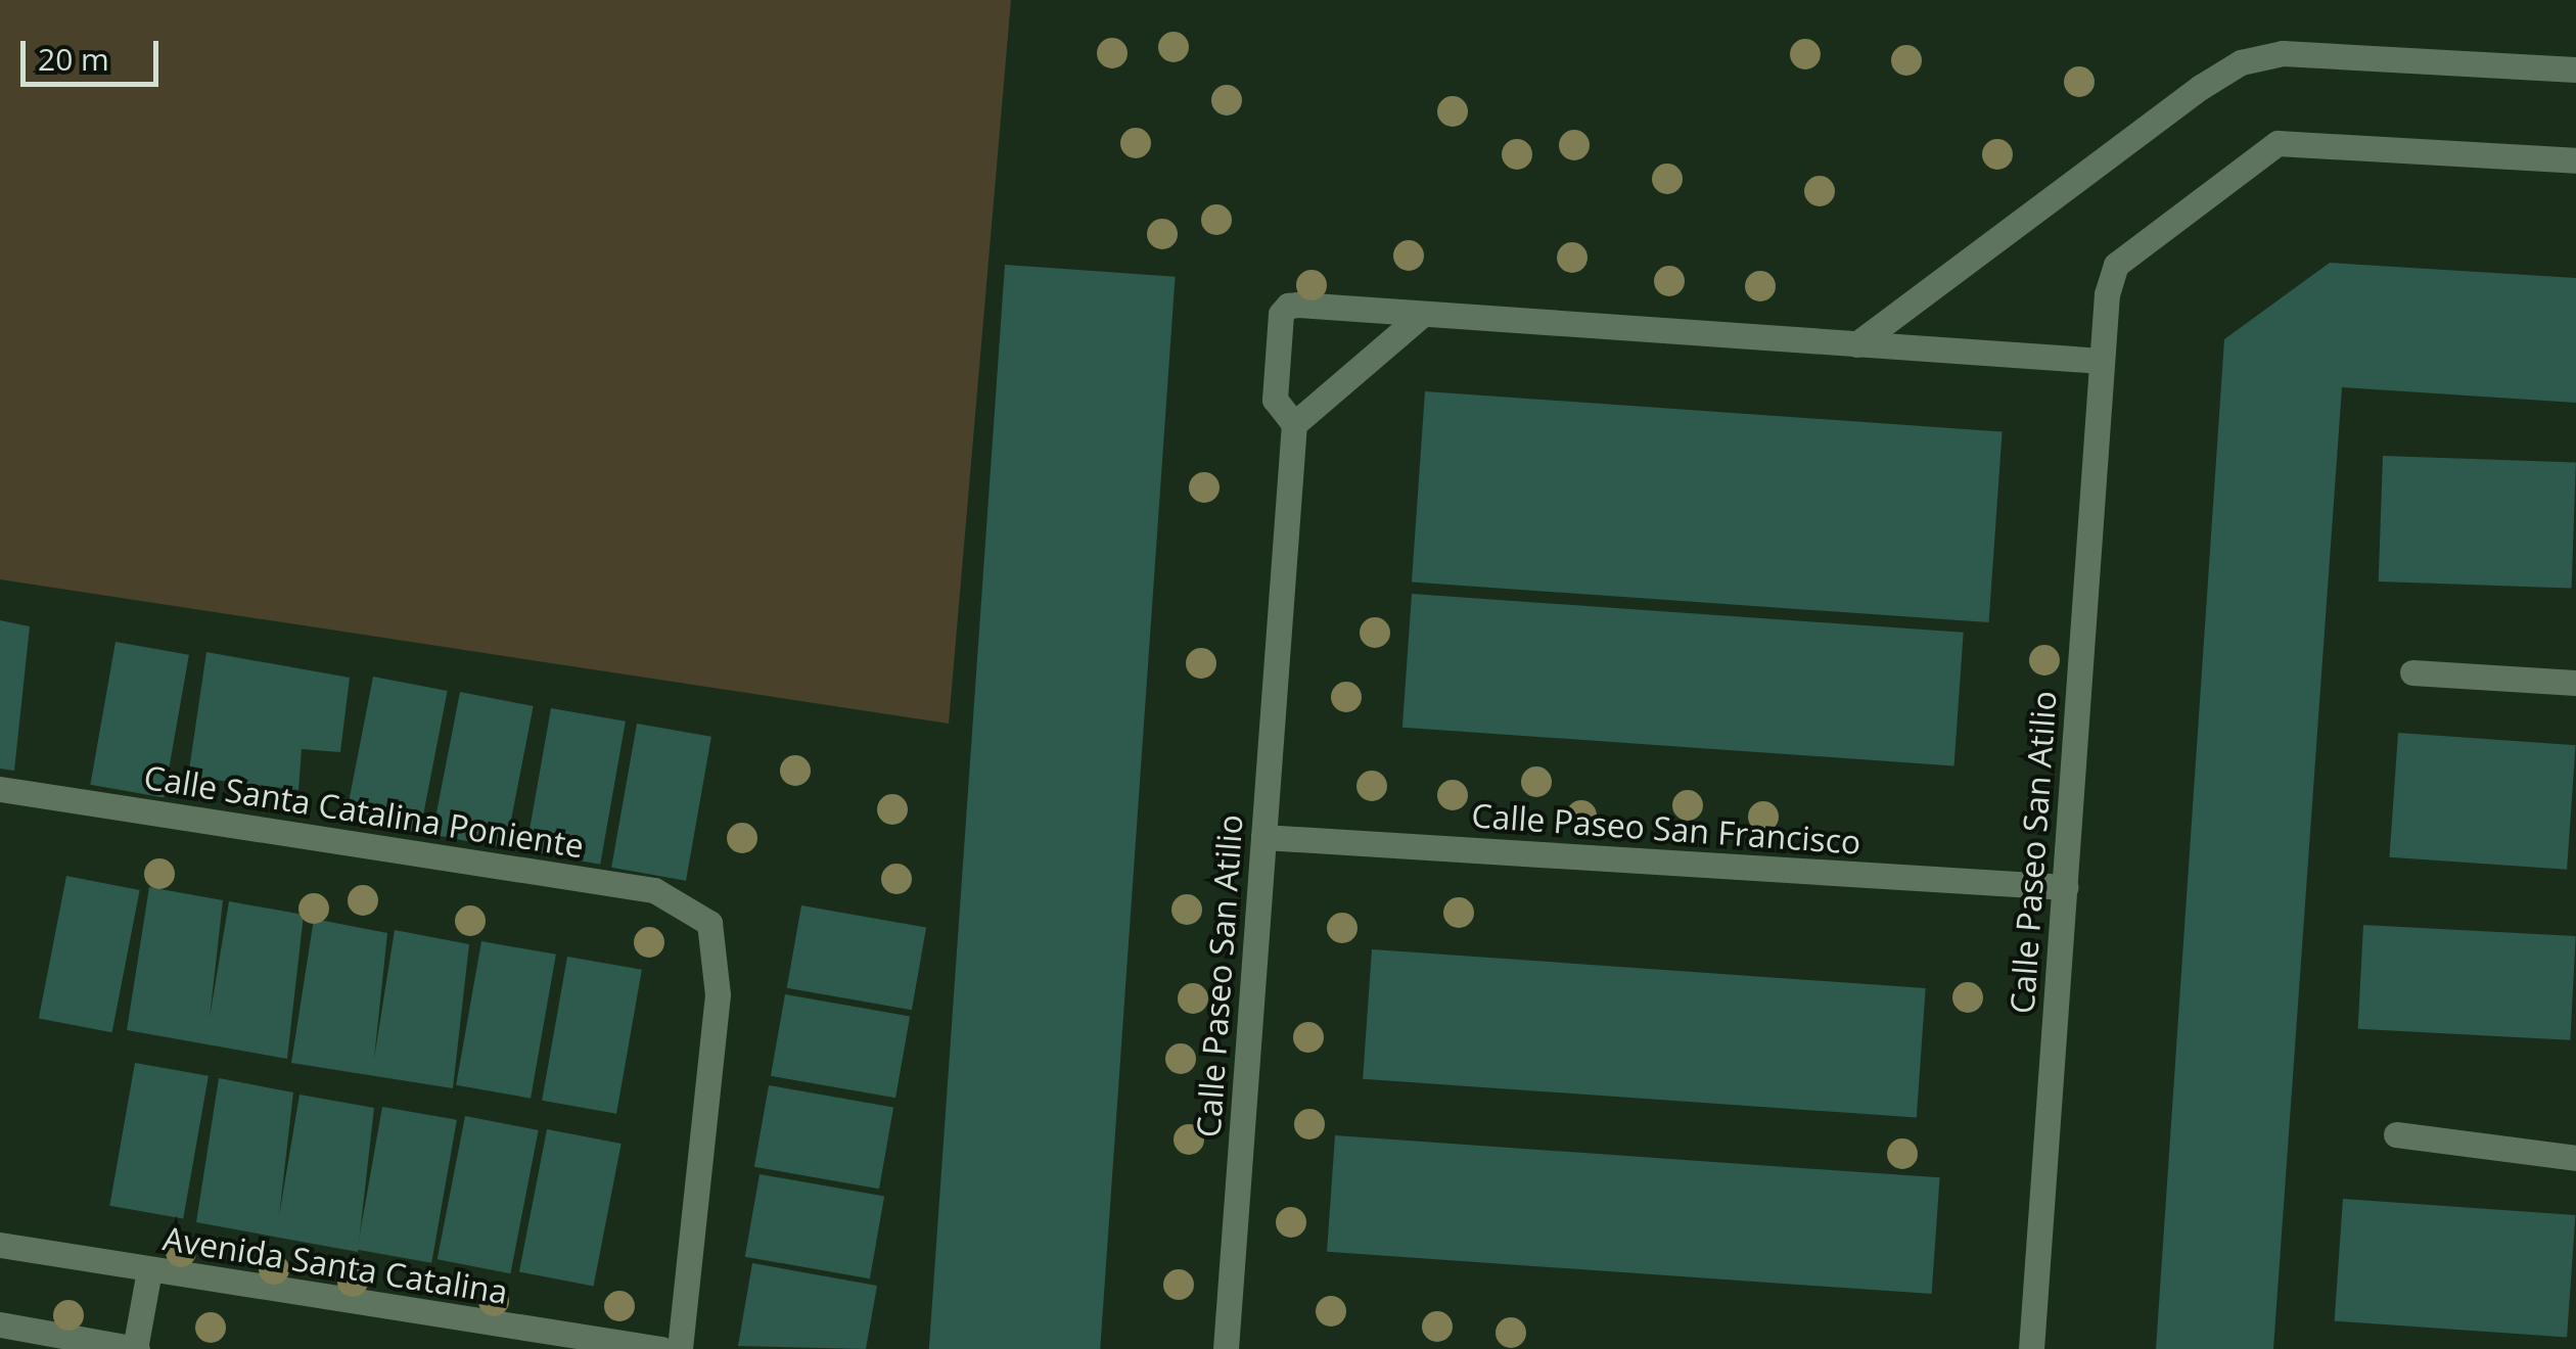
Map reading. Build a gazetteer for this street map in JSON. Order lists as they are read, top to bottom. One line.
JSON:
{"streets":{"street":["Calle Santa Catalina Poniente","Calle Paseo San Francisco","Calle Paseo San Atilio","Avenida Santa Catalina"]},"crossings":[["Calle Paseo San Francisco","Calle Paseo San Atilio"]],"scale_bar":"20 m"}
